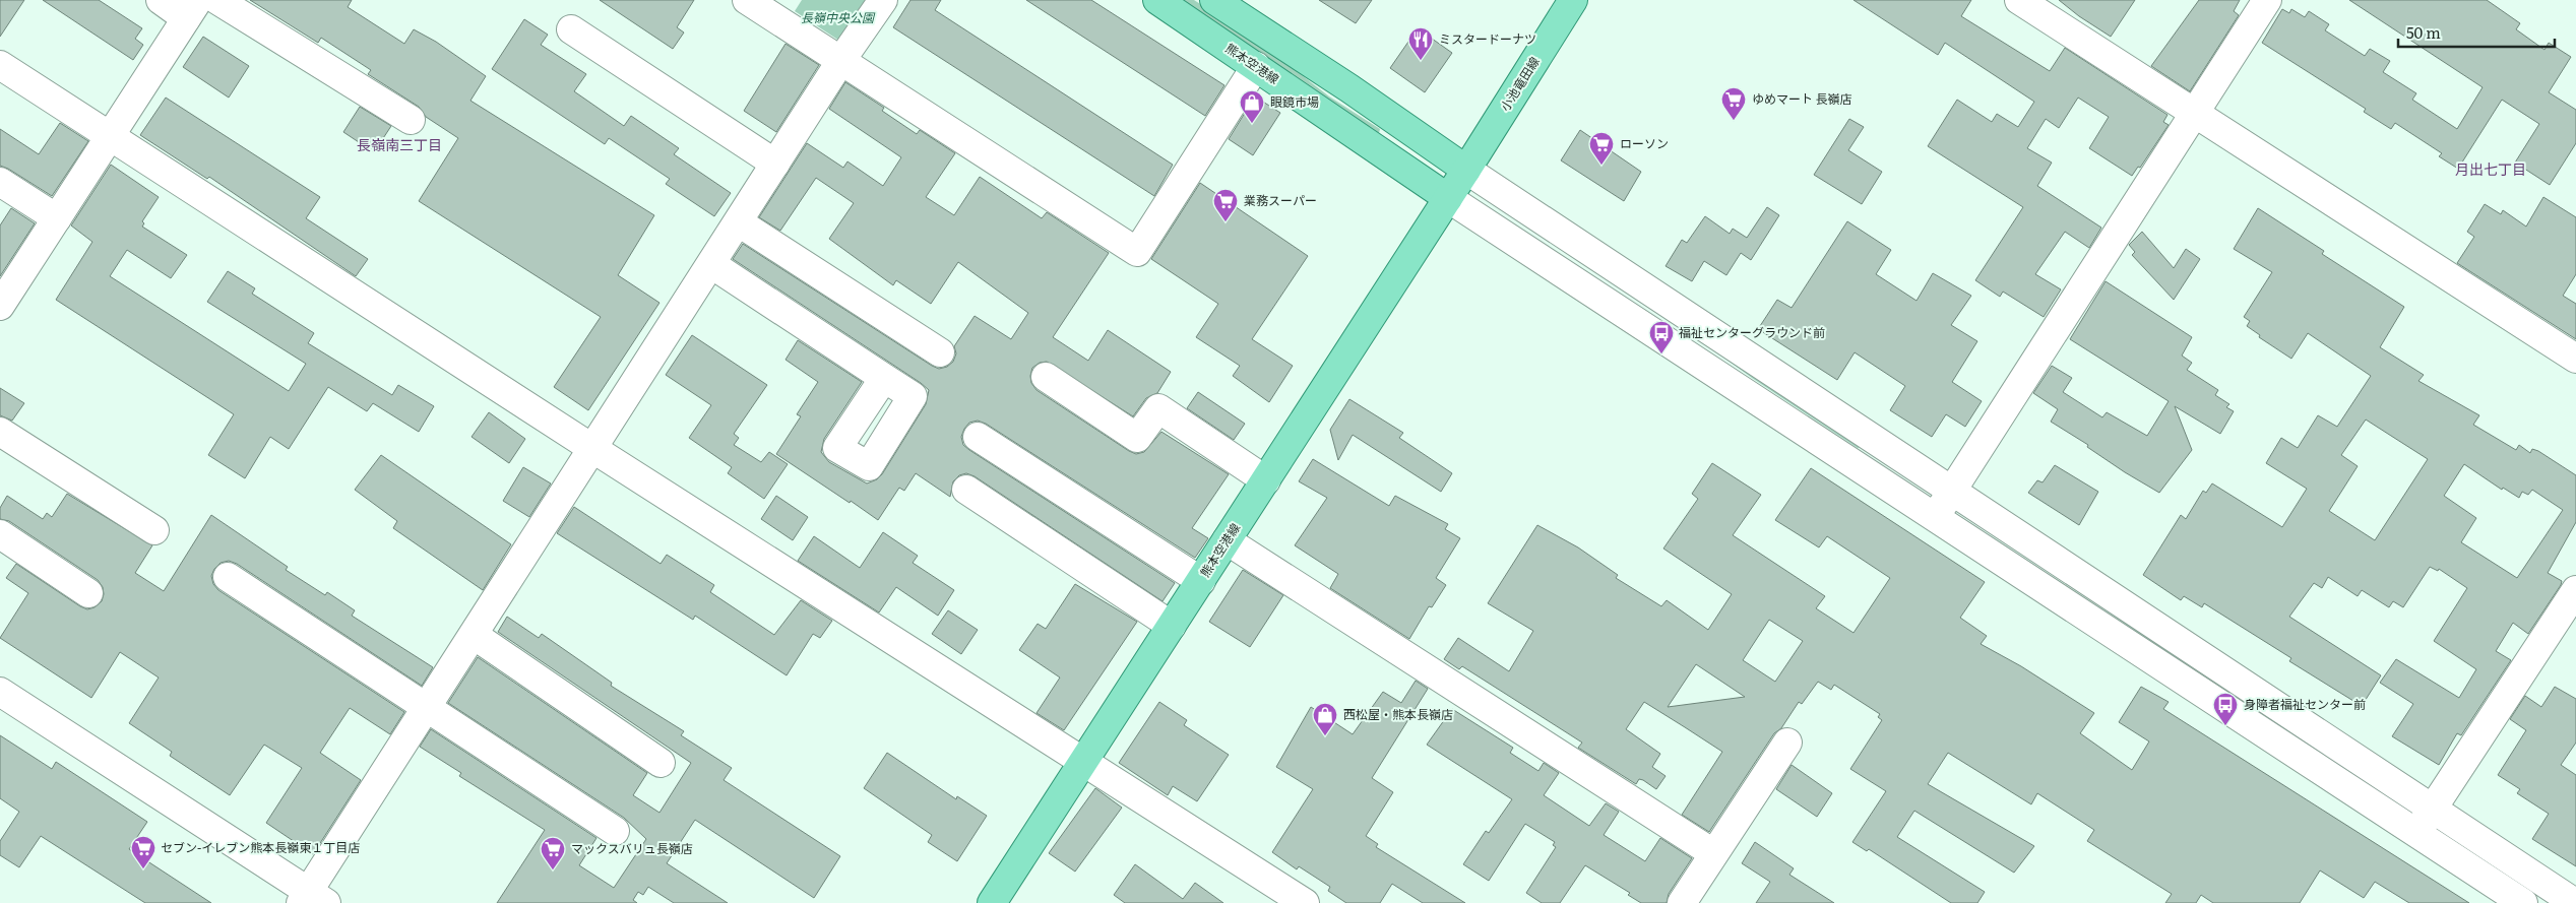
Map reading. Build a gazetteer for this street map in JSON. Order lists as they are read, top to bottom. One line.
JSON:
{"streets":{"main road":["熊本空港線","小池竜田線"]},"crossings":[["熊本空港線","小池竜田線"]],"districts":["長嶺南三丁目","月出七丁目"],"parks":["長嶺中央公園"],"places":{"restaurant":["ミスタードーナツ"],"supermarket":["ゆめマート 長嶺店","ローソン","業務スーパー","セブン-イレブン熊本長嶺東１丁目店","マックスバリュ長嶺店"],"shop":["眼鏡市場","西松屋・熊本長嶺店"],"bus stop":["福祉センターグラウンド前","身障者福祉センター前"]},"scale_bar":"50 m"}
